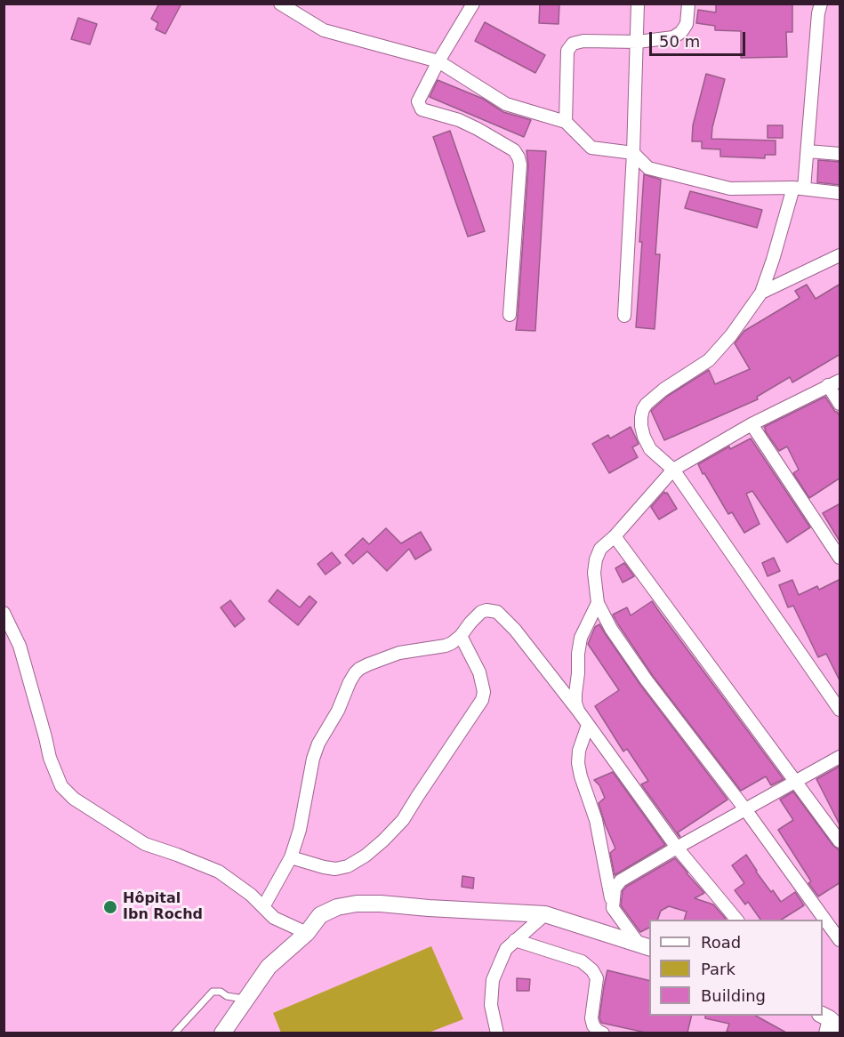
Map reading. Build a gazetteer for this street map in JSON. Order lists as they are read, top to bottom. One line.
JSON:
{"places":["Hôpital Ibn Rochd"],"legend":["Road","Park","Building"],"scale_bar":"50 m"}
